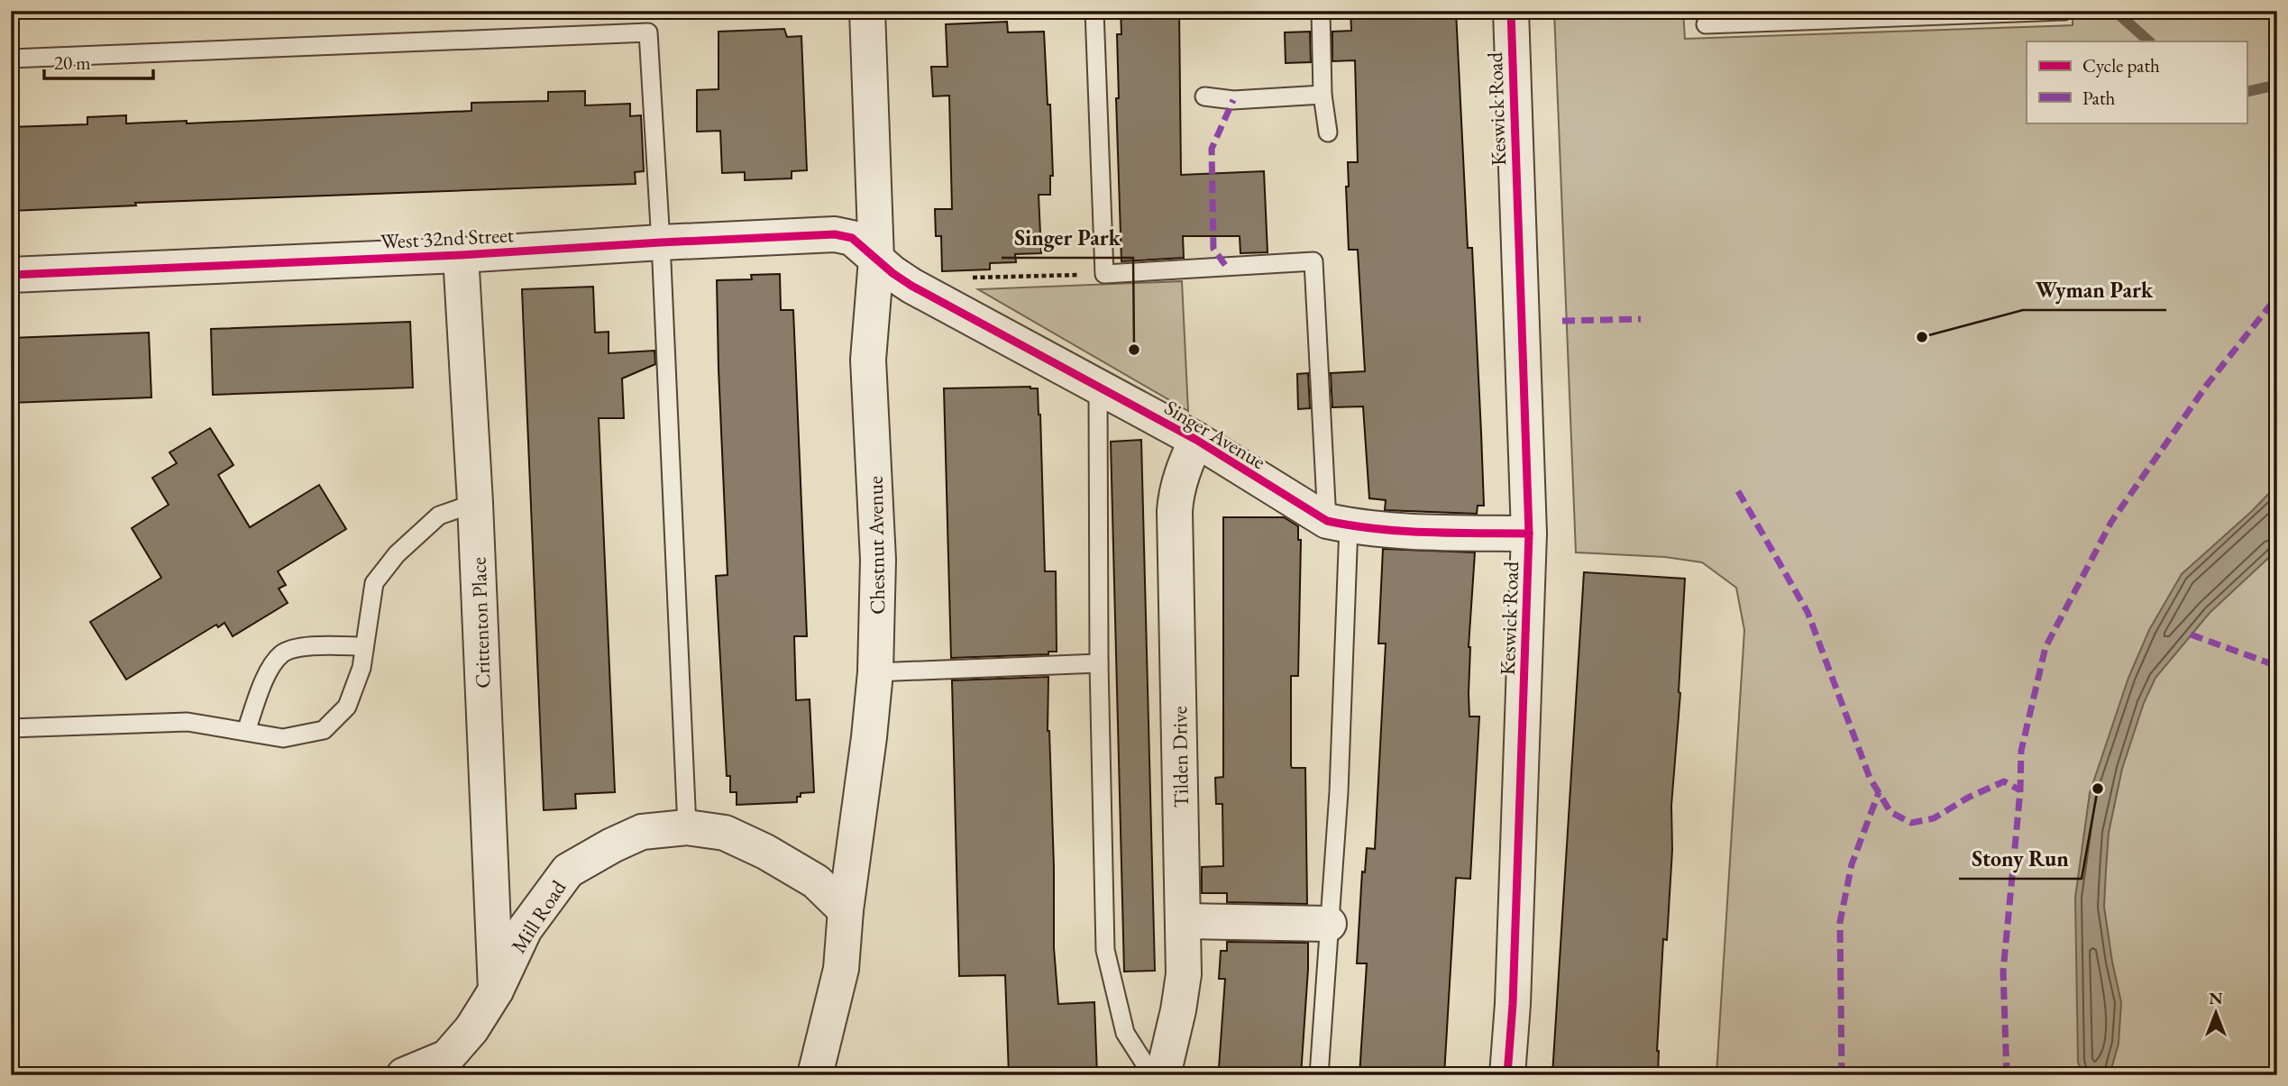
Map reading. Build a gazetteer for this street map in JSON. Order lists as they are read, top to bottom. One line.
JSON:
{"streets":{"street":["Keswick Road","West 32nd Street","Singer Avenue","Chestnut Avenue","Crittenton Place","Tilden Drive","Mill Road"]},"crossings":[["Keswick Road","Singer Avenue"],["West 32nd Street","Singer Avenue"],["West 32nd Street","Chestnut Avenue"],["West 32nd Street","Crittenton Place"],["Singer Avenue","Chestnut Avenue"],["Singer Avenue","Tilden Drive"],["Chestnut Avenue","Mill Road"],["Crittenton Place","Mill Road"]],"places":["Wyman Park","Singer Park","Stony Run"],"legend":["Cycle path","Path"],"scale_bar":"20 m","north":"top"}
